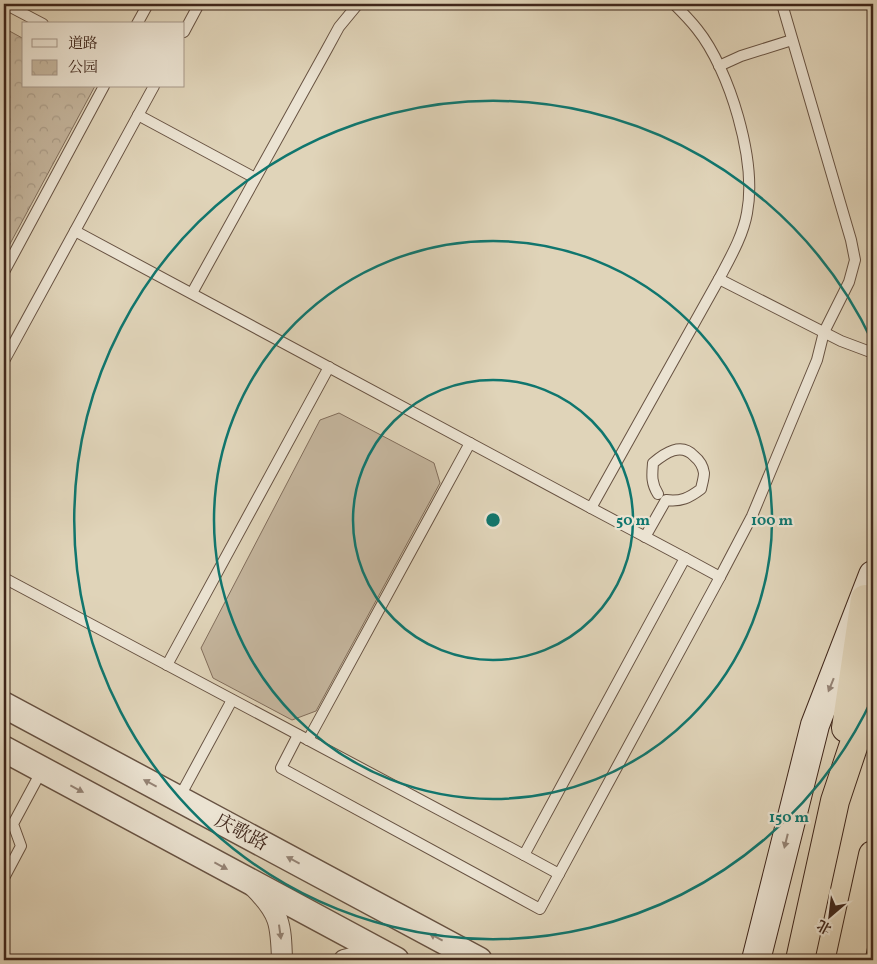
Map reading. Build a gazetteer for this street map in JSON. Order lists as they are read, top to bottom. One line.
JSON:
{"streets":{"street":["庆歌路"]},"legend":["道路","公园"],"north":"bottom left","rings":["50 m","100 m","150 m"]}
